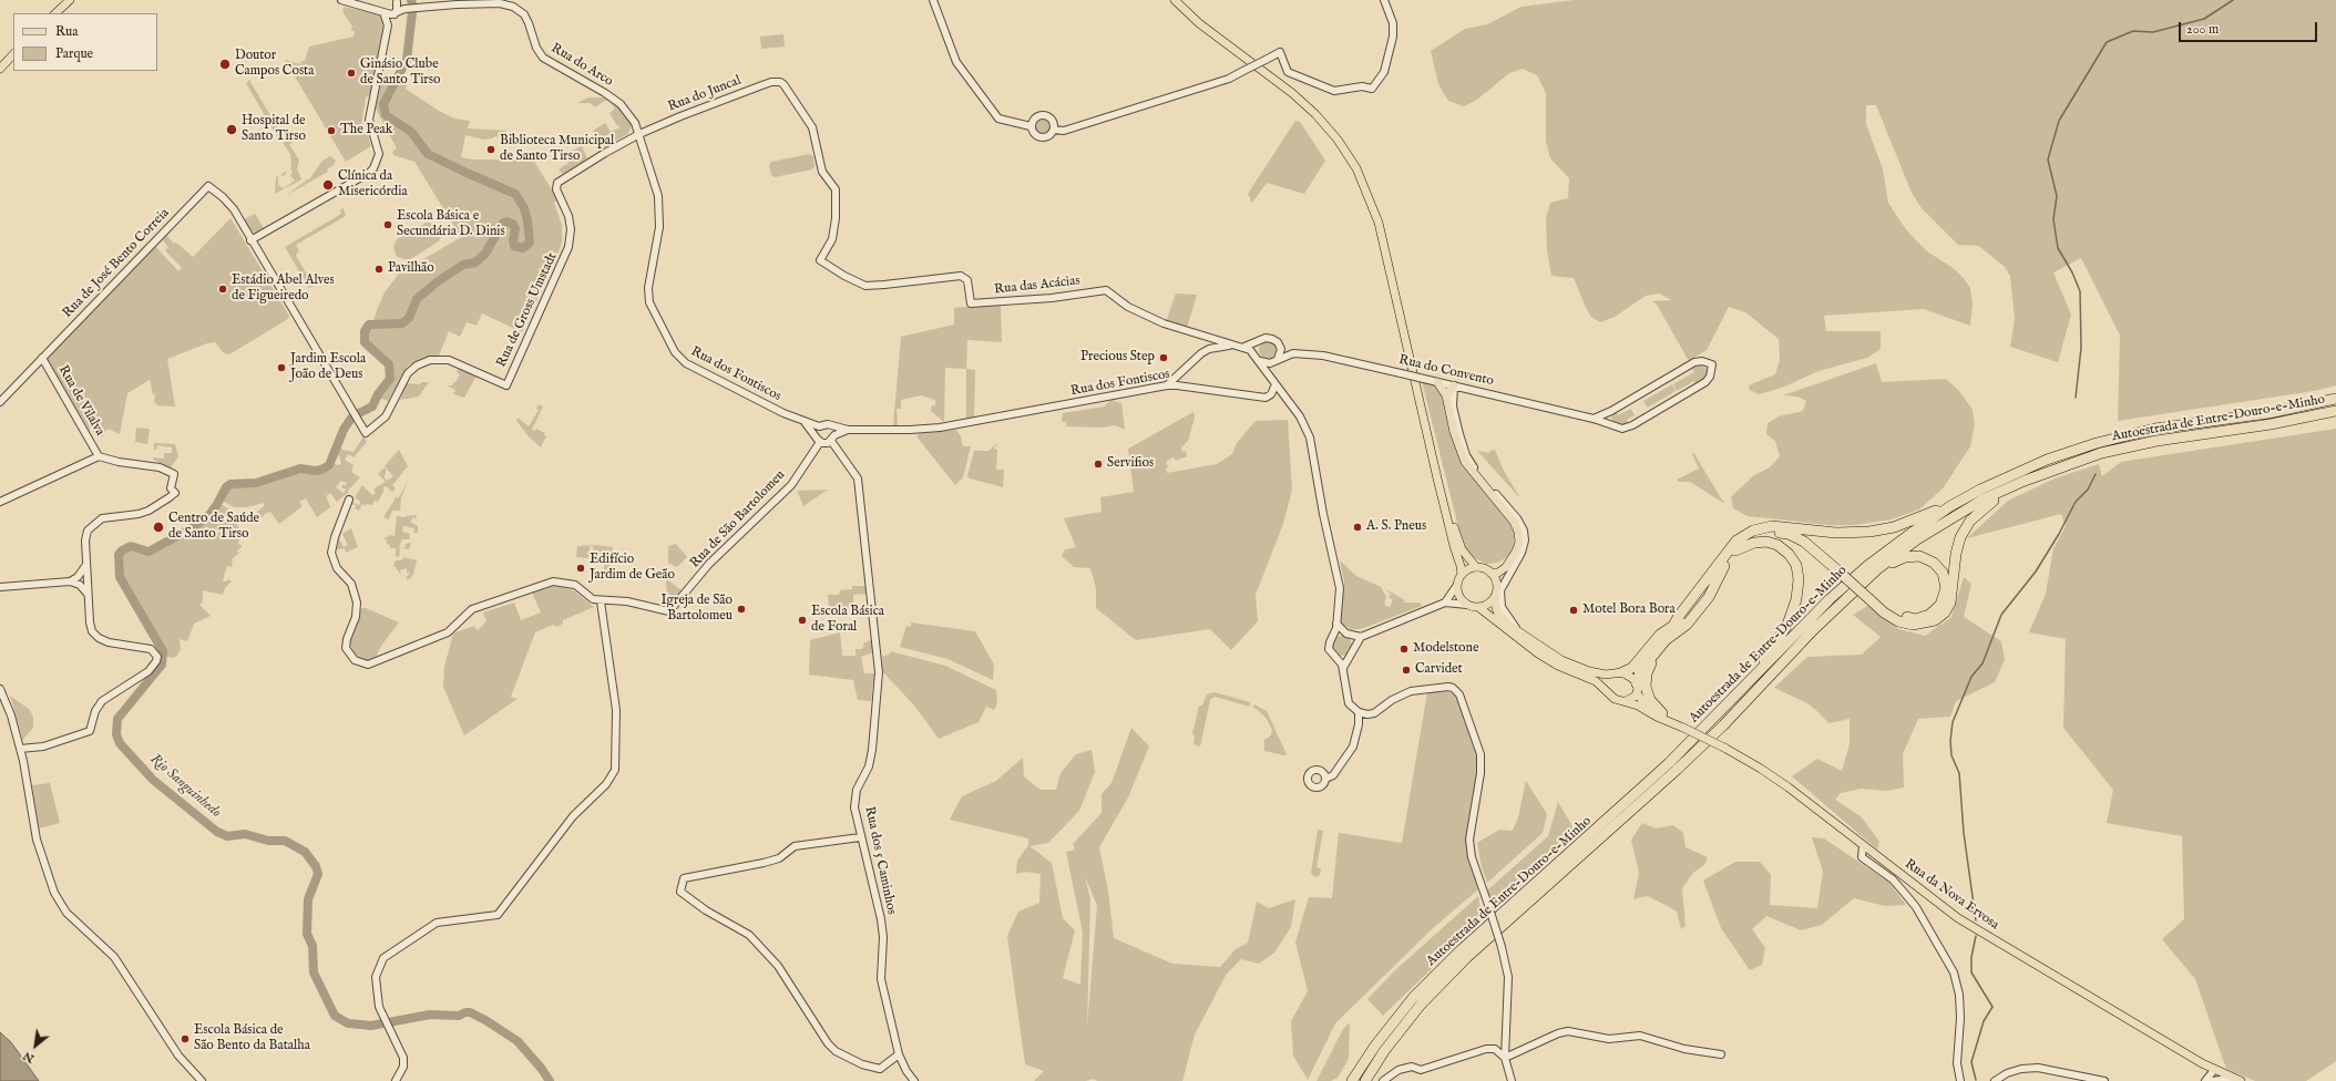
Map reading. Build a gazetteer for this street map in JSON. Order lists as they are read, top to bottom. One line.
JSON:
{"streets":{"highway":["Autoestrada de Entre-Douro-e-Minho"],"main road":["Rua da Nova Ervosa"],"street":["Rua do Arco","Rua do Juncal","Rua de José Bento Correia","Rua das Acácias","Rua de Gross Umstadt","Rua do Convento","Rua dos Fontiscos","Rua de Vilalva","Rua de São Bartolomeu","Rua dos 5 Caminhos"]},"crossings":[["Rua do Arco","Rua do Juncal"],["Rua do Arco","Rua de Gross Umstadt"],["Rua do Arco","Rua dos Fontiscos"],["Rua do Juncal","Rua das Acácias"],["Rua do Juncal","Rua de Gross Umstadt"],["Rua do Juncal","Rua dos Fontiscos"],["Rua de José Bento Correia","Rua de Gross Umstadt"],["Rua de José Bento Correia","Rua de Vilalva"],["Rua de Gross Umstadt","Rua dos Fontiscos"],["Rua dos Fontiscos","Rua de São Bartolomeu"],["Rua dos Fontiscos","Rua dos 5 Caminhos"]],"water":["Rio Sanguinhedo"],"places":["Doutor Campos Costa","Ginásio Clube de Santo Tirso","Hospital de Santo Tirso","The Peak","Biblioteca Municipal de Santo Tirso","Clínica da Misericórdia","Escola Básica e Secundária D. Dinis","Pavilhão","Estádio Abel Alves de Figueiredo","Precious Step","Jardim Escola João de Deus","Servifios","Centro de Saúde de Santo Tirso","A. S. Pneus","Edifício Jardim de Geão","Igreja de São Bartolomeu","Motel Bora Bora","Escola Básica de Foral","Modelstone","Carvidet","Escola Básica de São Bento da Batalha"],"legend":["Rua","Parque"],"scale_bar":"200 m","north":"bottom left"}
